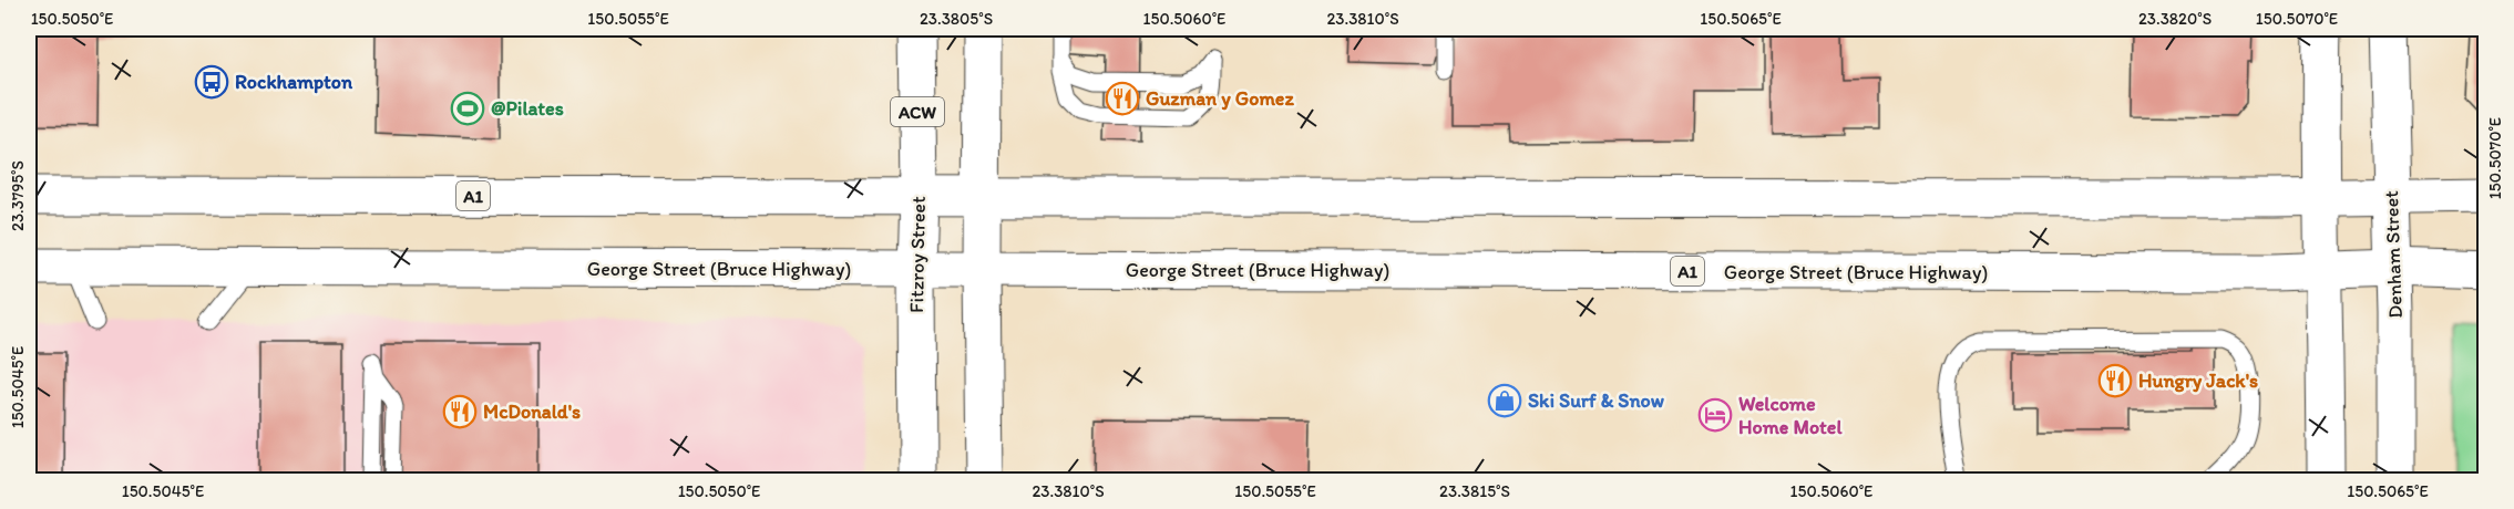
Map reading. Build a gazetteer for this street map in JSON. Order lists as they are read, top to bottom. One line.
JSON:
{"streets":{"main road":["ACW","A1","Fitzroy Street","Denham Street","George Street (Bruce Highway)"]},"crossings":[["A1","Fitzroy Street"],["A1","Denham Street"],["Fitzroy Street","George Street (Bruce Highway)"],["Denham Street","George Street (Bruce Highway)"]],"places":{"bus stop":["Rockhampton"],"restaurant":["Guzman y Gomez","Hungry Jack's","McDonald's"],"sports":["@Pilates"],"shop":["Ski Surf & Snow"],"hotel":["Welcome Home Motel"]},"coordinates":["150.5050°E","150.5055°E","23.3805°S","150.5060°E","23.3810°S","150.5065°E","23.3820°S","150.5070°E","23.3795°S","150.5045°E","23.3815°S"]}
